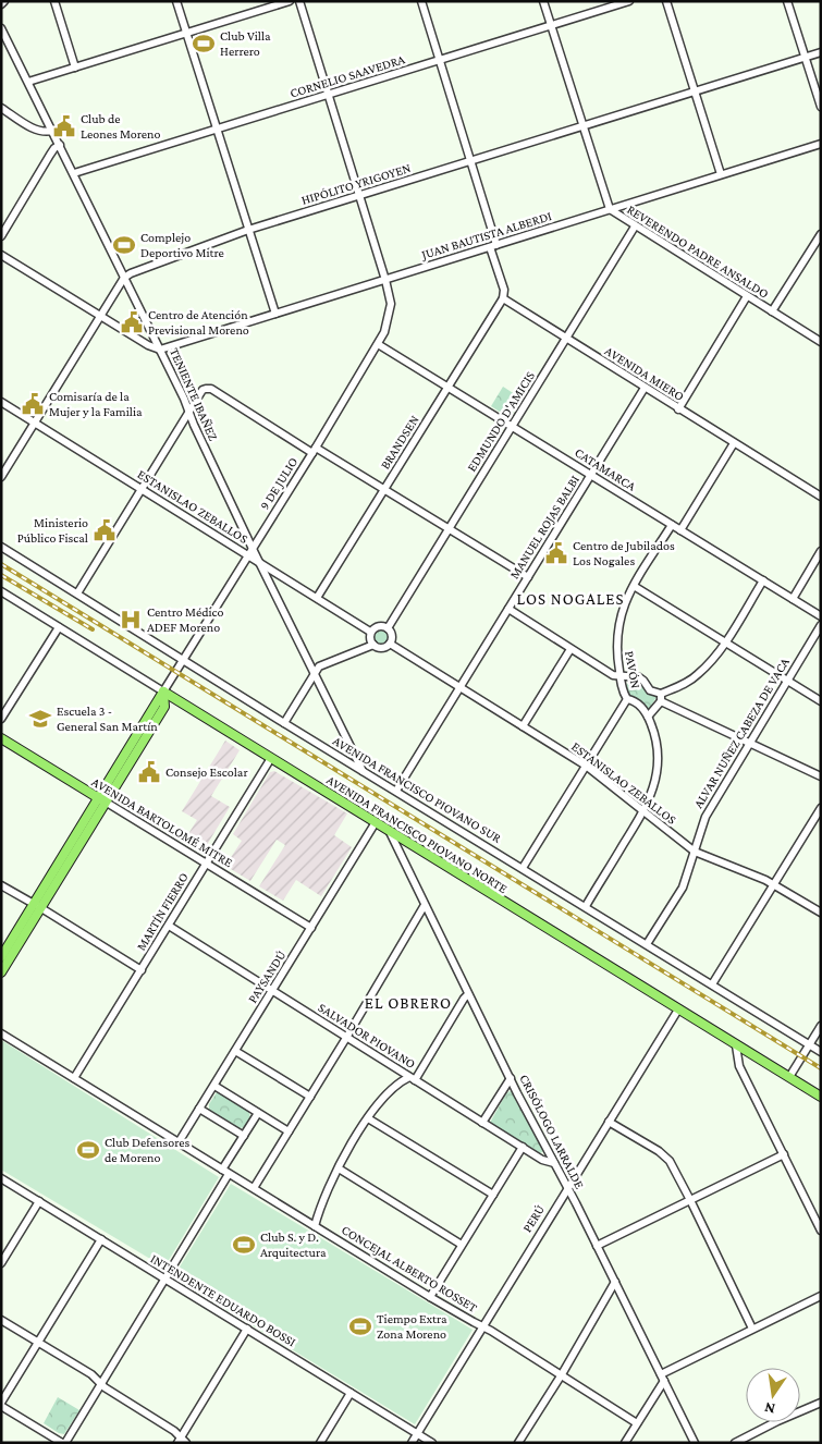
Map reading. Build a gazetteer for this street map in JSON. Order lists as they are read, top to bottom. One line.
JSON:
{"streets":{"main road":["AVENIDA BARTOLOMÉ MITRE","AVENIDA FRANCISCO PIOVANO NORTE"],"street":["CORNELIO SAAVEDRA","HIPÓLITO YRIGOYEN","JUAN BAUTISTA ALBERDI","REVERENDO PADRE ANSALDO","AVENIDA MIERO","TENIENTE IBAÑEZ","EDMUNDO D'AMICIS","BRANDSEN","CATAMARCA","9 DE JULIO","ESTANISLAO ZEBALLOS","MANUEL ROJAS BALBI","PAVÓN","ALVAR NUÑEZ CABEZA DE VACA","AVENIDA FRANCISCO PIOVANO SUR","MARTÍN FIERRO","PAYSANDÚ","SALVADOR PIOVANO","CRISÓLOGO LARRALDE","PERÚ","CONCEJAL ALBERTO ROSSET","INTENDENTE EDUARDO BOSSI"]},"crossings":[["CORNELIO SAAVEDRA","REVERENDO PADRE ANSALDO"],["CORNELIO SAAVEDRA","TENIENTE IBAÑEZ"],["HIPÓLITO YRIGOYEN","REVERENDO PADRE ANSALDO"],["HIPÓLITO YRIGOYEN","TENIENTE IBAÑEZ"],["JUAN BAUTISTA ALBERDI","REVERENDO PADRE ANSALDO"],["JUAN BAUTISTA ALBERDI","TENIENTE IBAÑEZ"],["JUAN BAUTISTA ALBERDI","9 DE JULIO"],["REVERENDO PADRE ANSALDO","EDMUNDO D'AMICIS"],["AVENIDA MIERO","EDMUNDO D'AMICIS"],["AVENIDA MIERO","BRANDSEN"],["AVENIDA MIERO","MANUEL ROJAS BALBI"],["TENIENTE IBAÑEZ","9 DE JULIO"],["TENIENTE IBAÑEZ","ESTANISLAO ZEBALLOS"],["TENIENTE IBAÑEZ","AVENIDA FRANCISCO PIOVANO SUR"],["EDMUNDO D'AMICIS","CATAMARCA"],["EDMUNDO D'AMICIS","ESTANISLAO ZEBALLOS"],["BRANDSEN","CATAMARCA"],["BRANDSEN","ESTANISLAO ZEBALLOS"],["CATAMARCA","9 DE JULIO"],["CATAMARCA","MANUEL ROJAS BALBI"],["CATAMARCA","PAVÓN"],["9 DE JULIO","ESTANISLAO ZEBALLOS"],["9 DE JULIO","AVENIDA FRANCISCO PIOVANO SUR"],["9 DE JULIO","AVENIDA FRANCISCO PIOVANO NORTE"],["ESTANISLAO ZEBALLOS","MANUEL ROJAS BALBI"],["ESTANISLAO ZEBALLOS","PAVÓN"],["ESTANISLAO ZEBALLOS","ALVAR NUÑEZ CABEZA DE VACA"],["MANUEL ROJAS BALBI","AVENIDA FRANCISCO PIOVANO SUR"],["PAVÓN","AVENIDA FRANCISCO PIOVANO SUR"],["ALVAR NUÑEZ CABEZA DE VACA","AVENIDA FRANCISCO PIOVANO SUR"],["AVENIDA BARTOLOMÉ MITRE","MARTÍN FIERRO"],["AVENIDA BARTOLOMÉ MITRE","PAYSANDÚ"],["AVENIDA FRANCISCO PIOVANO NORTE","MARTÍN FIERRO"],["AVENIDA FRANCISCO PIOVANO NORTE","PAYSANDÚ"],["AVENIDA FRANCISCO PIOVANO NORTE","CRISÓLOGO LARRALDE"],["AVENIDA FRANCISCO PIOVANO NORTE","PERÚ"],["MARTÍN FIERRO","SALVADOR PIOVANO"],["MARTÍN FIERRO","CONCEJAL ALBERTO ROSSET"],["PAYSANDÚ","SALVADOR PIOVANO"],["PAYSANDÚ","CONCEJAL ALBERTO ROSSET"],["SALVADOR PIOVANO","CRISÓLOGO LARRALDE"],["CRISÓLOGO LARRALDE","PERÚ"],["PERÚ","CONCEJAL ALBERTO ROSSET"],["PERÚ","INTENDENTE EDUARDO BOSSI"]],"districts":["LOS NOGALES","EL OBRERO"],"places":{"sports":["Club Villa Herrero","Complejo Deportivo Mitre","Club Defensores de Moreno","Club S. y D. Arquitectura","Tiempo Extra Zona Moreno"],"public building":["Club de Leones Moreno","Centro de Atención Previsional Moreno","Comisaría de la Mujer y la Familia","Ministerio Público Fiscal","Centro de Jubilados Los Nogales","Consejo Escolar"],"hospital":["Centro Médico ADEF Moreno"],"school or university":["Escuela 3 - General San Martín"]},"north":"bottom"}
